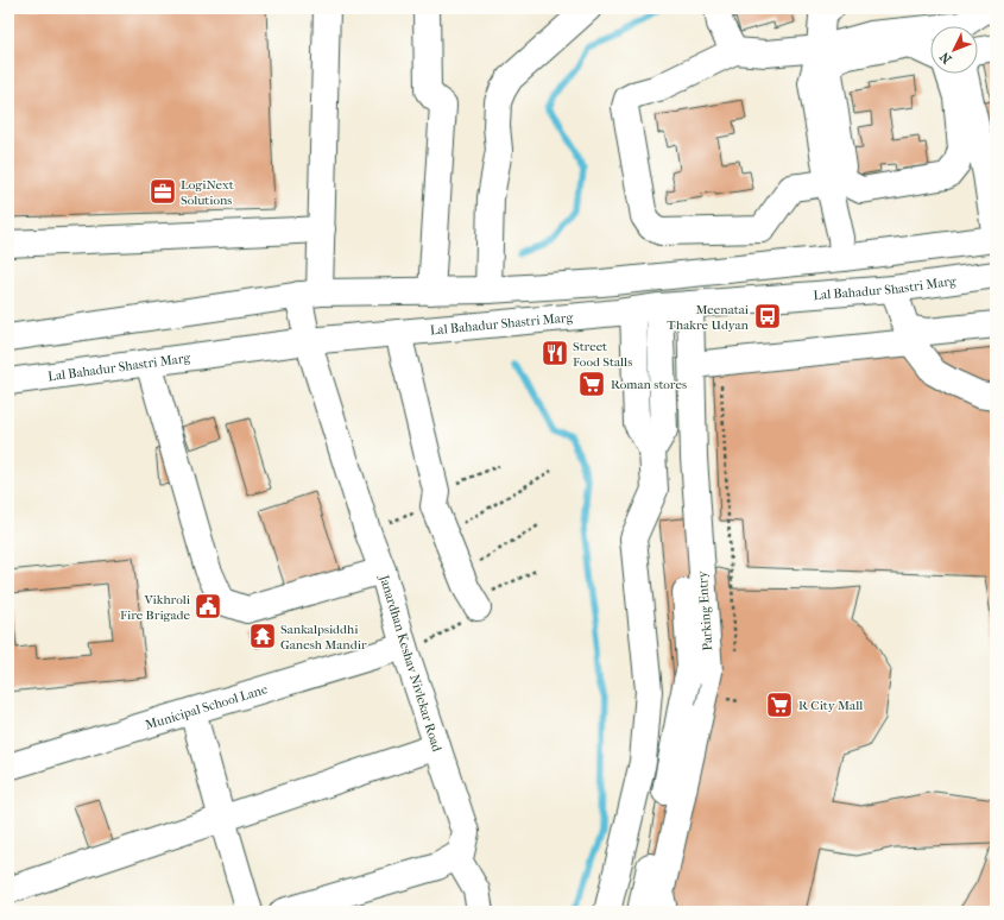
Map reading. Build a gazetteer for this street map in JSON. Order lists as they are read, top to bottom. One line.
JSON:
{"streets":{"street":["Lal Bahadur Shastri Marg","Parking Entry","Janardhan Keshav Nivlekar Road","Municipal School Lane"]},"crossings":[["Lal Bahadur Shastri Marg","Parking Entry"],["Lal Bahadur Shastri Marg","Janardhan Keshav Nivlekar Road"],["Janardhan Keshav Nivlekar Road","Municipal School Lane"]],"places":{"office":["LogiNext Solutions"],"bus stop":["Meenatai Thakre Udyan"],"restaurant":["Street Food Stalls"],"supermarket":["Roman stores","R City Mall"],"public building":["Vikhroli Fire Brigade"],"temple":["Sankalpsiddhi Ganesh Mandir"]},"north":"bottom left"}
